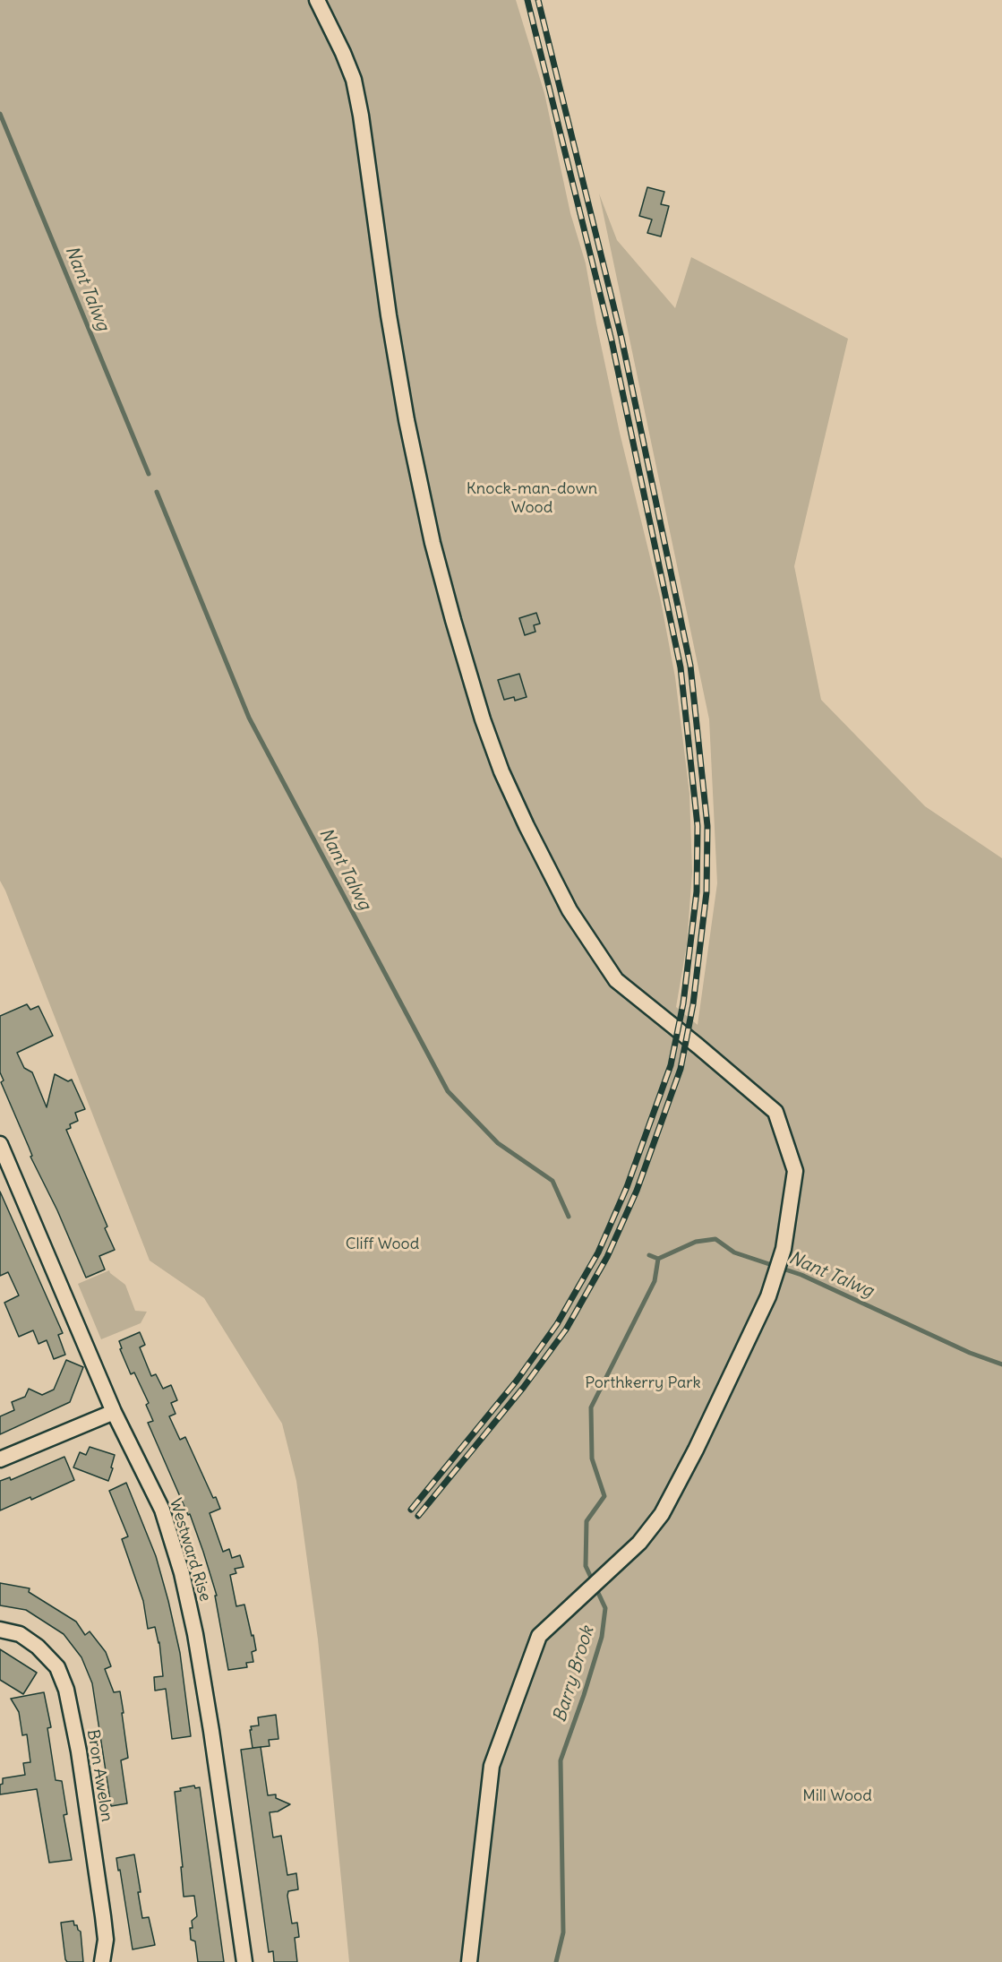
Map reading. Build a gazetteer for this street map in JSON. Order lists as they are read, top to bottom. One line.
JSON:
{"streets":{"street":["Westward Rise","Bron Awelon"]},"water":["Nant Talwg","Barry Brook"],"parks":["Knock-man-down Wood","Cliff Wood","Porthkerry Park","Mill Wood"]}
